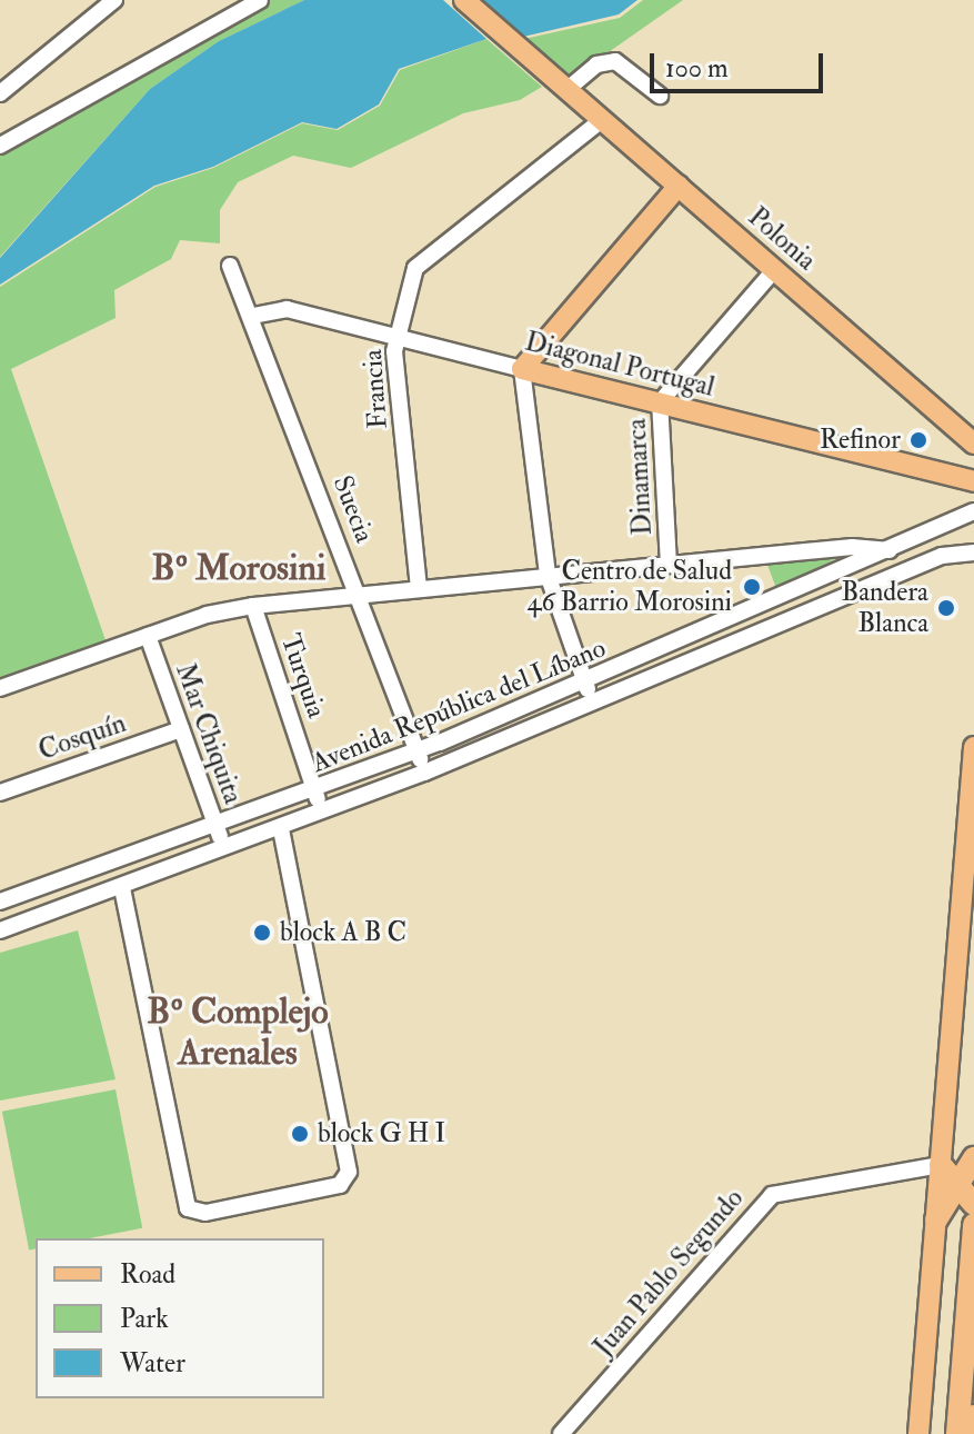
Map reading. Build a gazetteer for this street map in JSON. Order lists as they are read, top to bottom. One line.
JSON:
{"streets":{"main road":["Polonia","Diagonal Portugal"],"street":["Francia","Dinamarca","Suecia","Turquia","Avenida República del Líbano","Mar Chiquita","Cosquín","Juan Pablo Segundo"]},"crossings":[["Polonia","Francia"],["Polonia","Dinamarca"],["Diagonal Portugal","Francia"],["Diagonal Portugal","Dinamarca"],["Diagonal Portugal","Suecia"],["Suecia","Avenida República del Líbano"],["Turquia","Avenida República del Líbano"],["Avenida República del Líbano","Mar Chiquita"],["Mar Chiquita","Cosquín"]],"districts":["Bº Morosini","Bº Complejo Arenales"],"places":["Refinor","Centro de Salud 46 Barrio Morosini","Bandera Blanca","block A B C","block G H I"],"legend":["Road","Park","Water"],"scale_bar":"100 m"}
